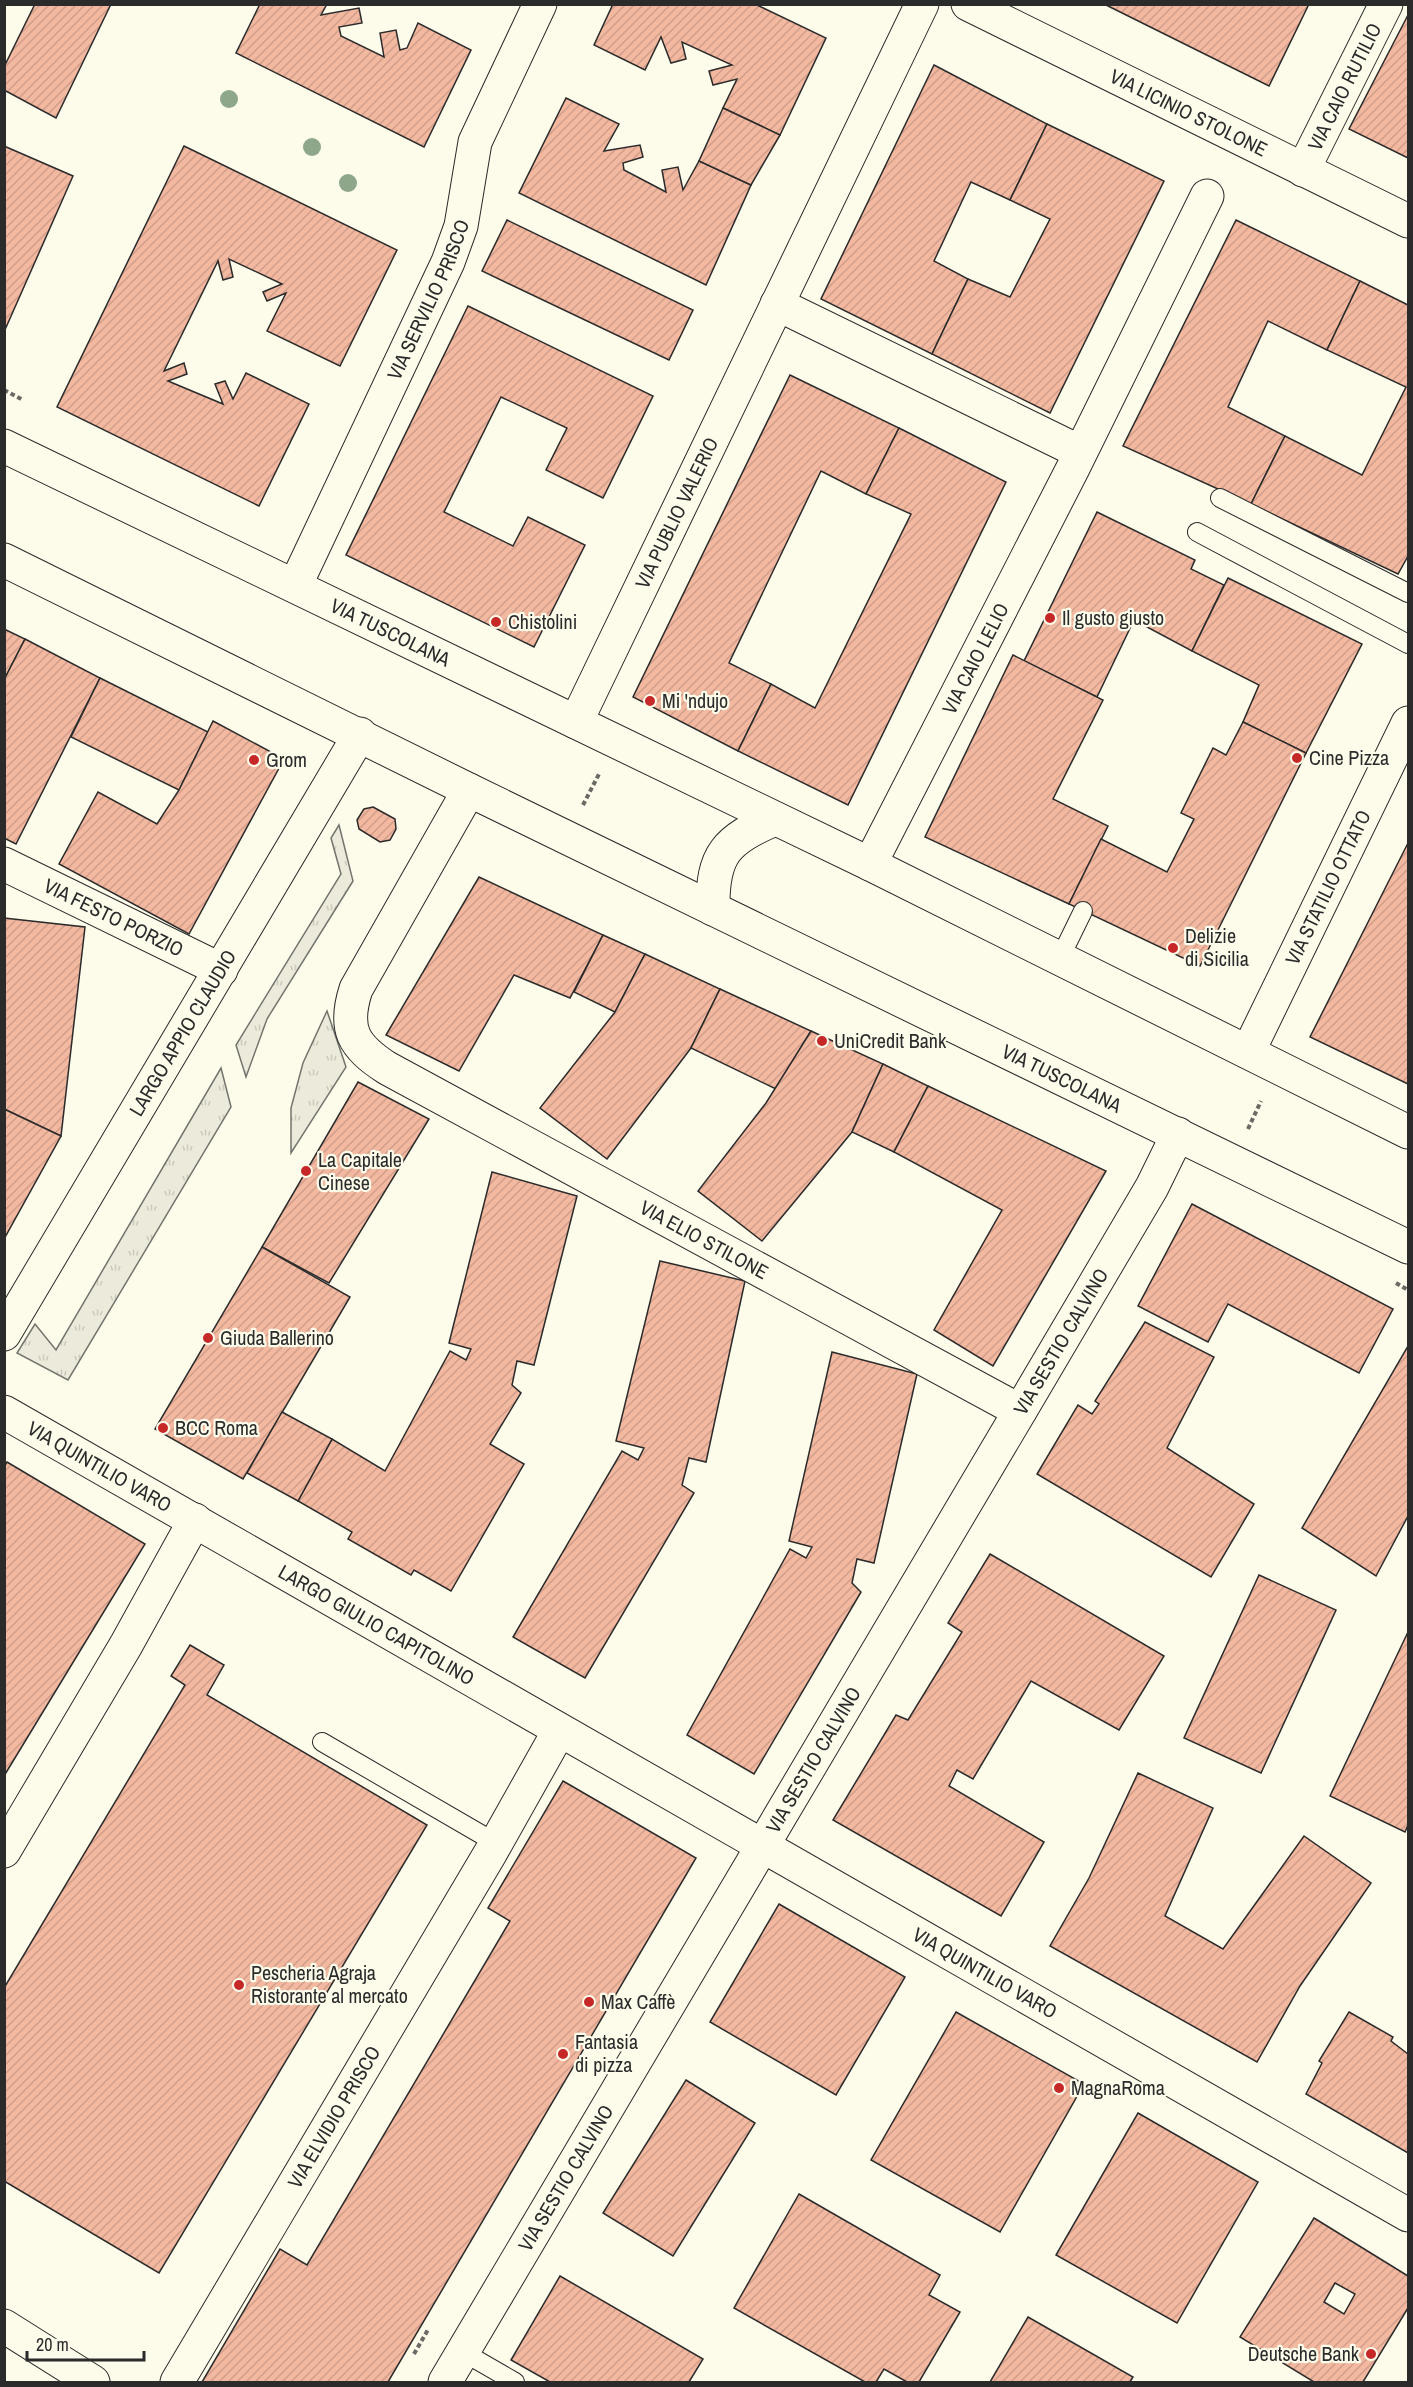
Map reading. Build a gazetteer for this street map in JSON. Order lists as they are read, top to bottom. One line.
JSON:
{"streets":{"street":["VIA CAIO RUTILIO","VIA LICINIO STOLONE","VIA SERVILIO PRISCO","VIA PUBLIO VALERIO","VIA TUSCOLANA","VIA CAIO LELIO","VIA STATILIO OTTATO","VIA FESTO PORZIO","LARGO APPIO CLAUDIO","VIA ELIO STILONE","VIA SESTIO CALVINO","VIA QUINTILIO VARO","LARGO GIULIO CAPITOLINO","VIA ELVIDIO PRISCO"]},"crossings":[["VIA CAIO RUTILIO","VIA LICINIO STOLONE"],["VIA SERVILIO PRISCO","VIA TUSCOLANA"],["VIA PUBLIO VALERIO","VIA TUSCOLANA"],["VIA TUSCOLANA","VIA CAIO LELIO"],["VIA TUSCOLANA","VIA STATILIO OTTATO"],["VIA TUSCOLANA","LARGO APPIO CLAUDIO"],["VIA TUSCOLANA","VIA ELIO STILONE"],["VIA TUSCOLANA","VIA SESTIO CALVINO"],["VIA FESTO PORZIO","LARGO APPIO CLAUDIO"],["VIA ELIO STILONE","VIA SESTIO CALVINO"],["VIA SESTIO CALVINO","VIA QUINTILIO VARO"],["VIA QUINTILIO VARO","LARGO GIULIO CAPITOLINO"]],"places":["Il gusto giusto","Chistolini","Mi 'ndujo","Cine Pizza","Grom","Delizie di Sicilia","UniCredit Bank","La Capitale Cinese","Giuda Ballerino","BCC Roma","Pescheria Agraja Ristorante al mercato","Max Caffè","Fantasia di pizza","MagnaRoma","Deutsche Bank"],"scale_bar":"20 m"}
